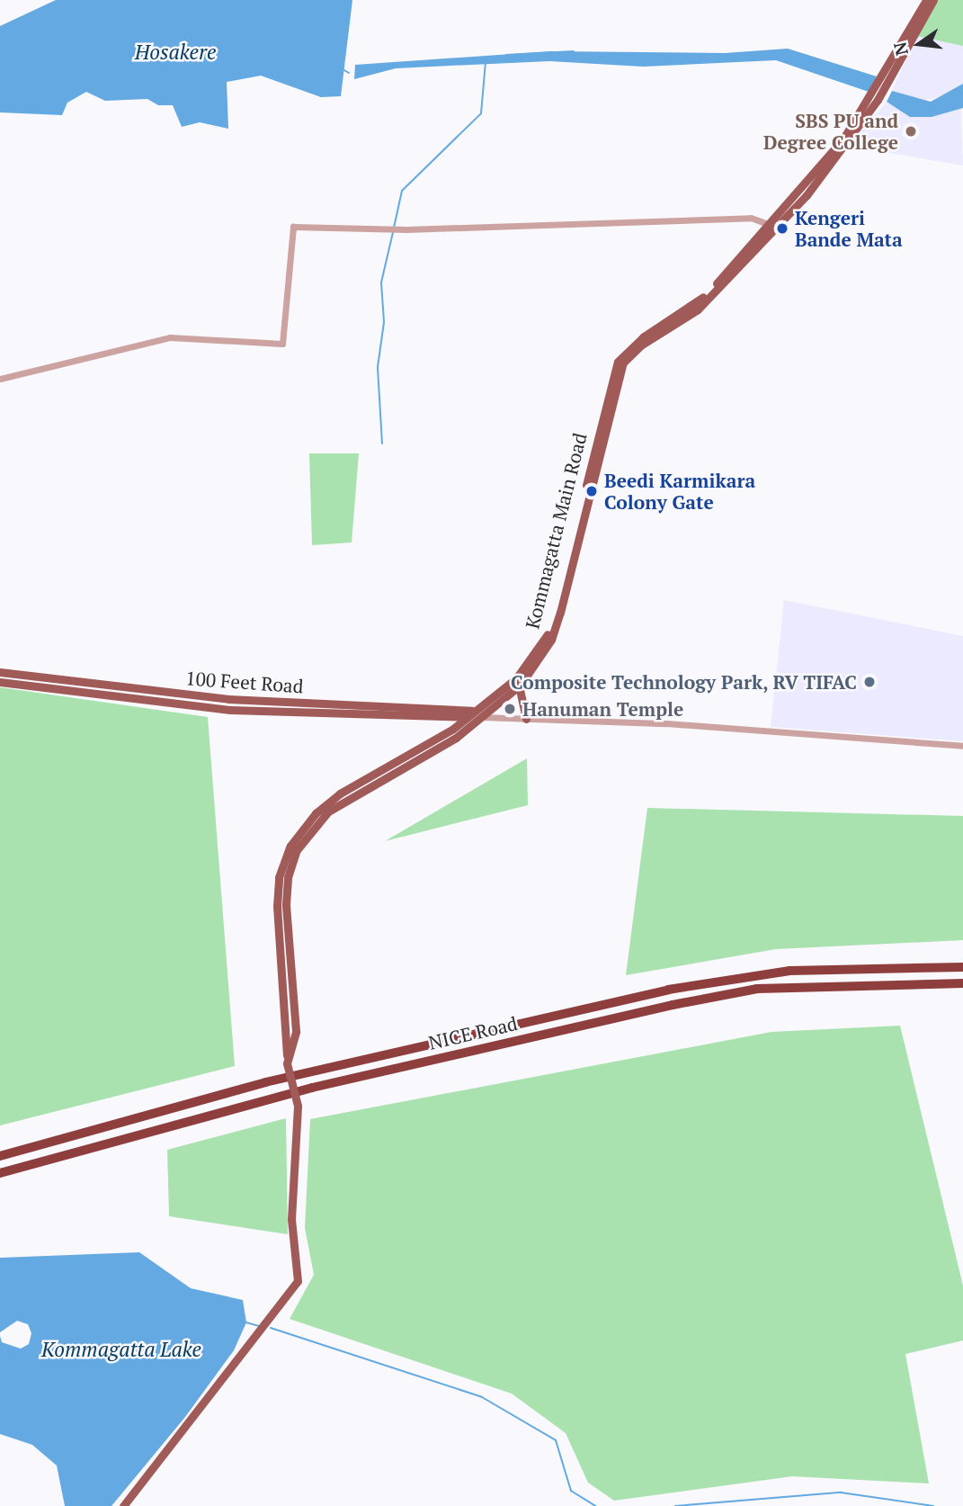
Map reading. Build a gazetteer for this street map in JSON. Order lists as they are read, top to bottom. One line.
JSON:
{"streets":{"highway":["NICE Road"],"main road":["Kommagatta Main Road","100 Feet Road"]},"crossings":[["Kommagatta Main Road","100 Feet Road"]],"water":["Hosakere","Kommagatta Lake"],"places":["SBS PU and Degree College","Kengeri Bande Mata","Beedi Karmikara Colony Gate","Composite Technology Park, RV TIFAC","Hanuman Temple"],"north":"left"}
